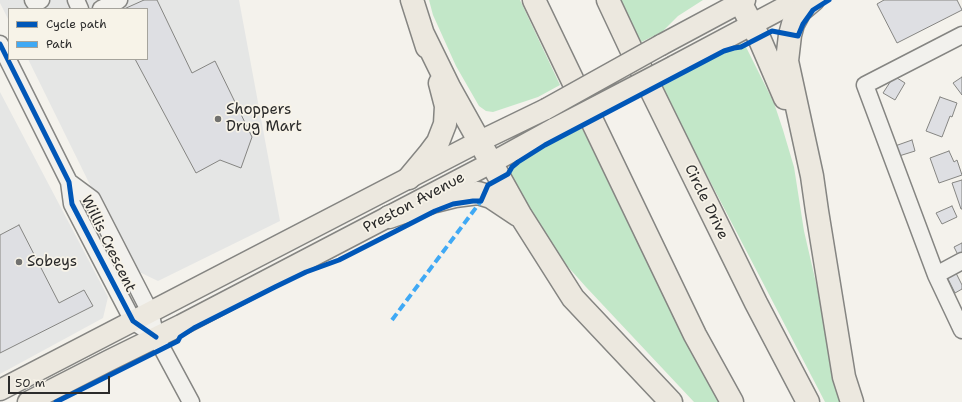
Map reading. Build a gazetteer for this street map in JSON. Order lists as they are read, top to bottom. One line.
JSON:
{"streets":{"highway":["Circle Drive"],"main road":["Preston Avenue"],"street":["Willis Crescent"]},"crossings":[["Preston Avenue","Willis Crescent"]],"places":["Shoppers Drug Mart","Sobeys"],"legend":["Cycle path","Path"],"scale_bar":"50 m"}
